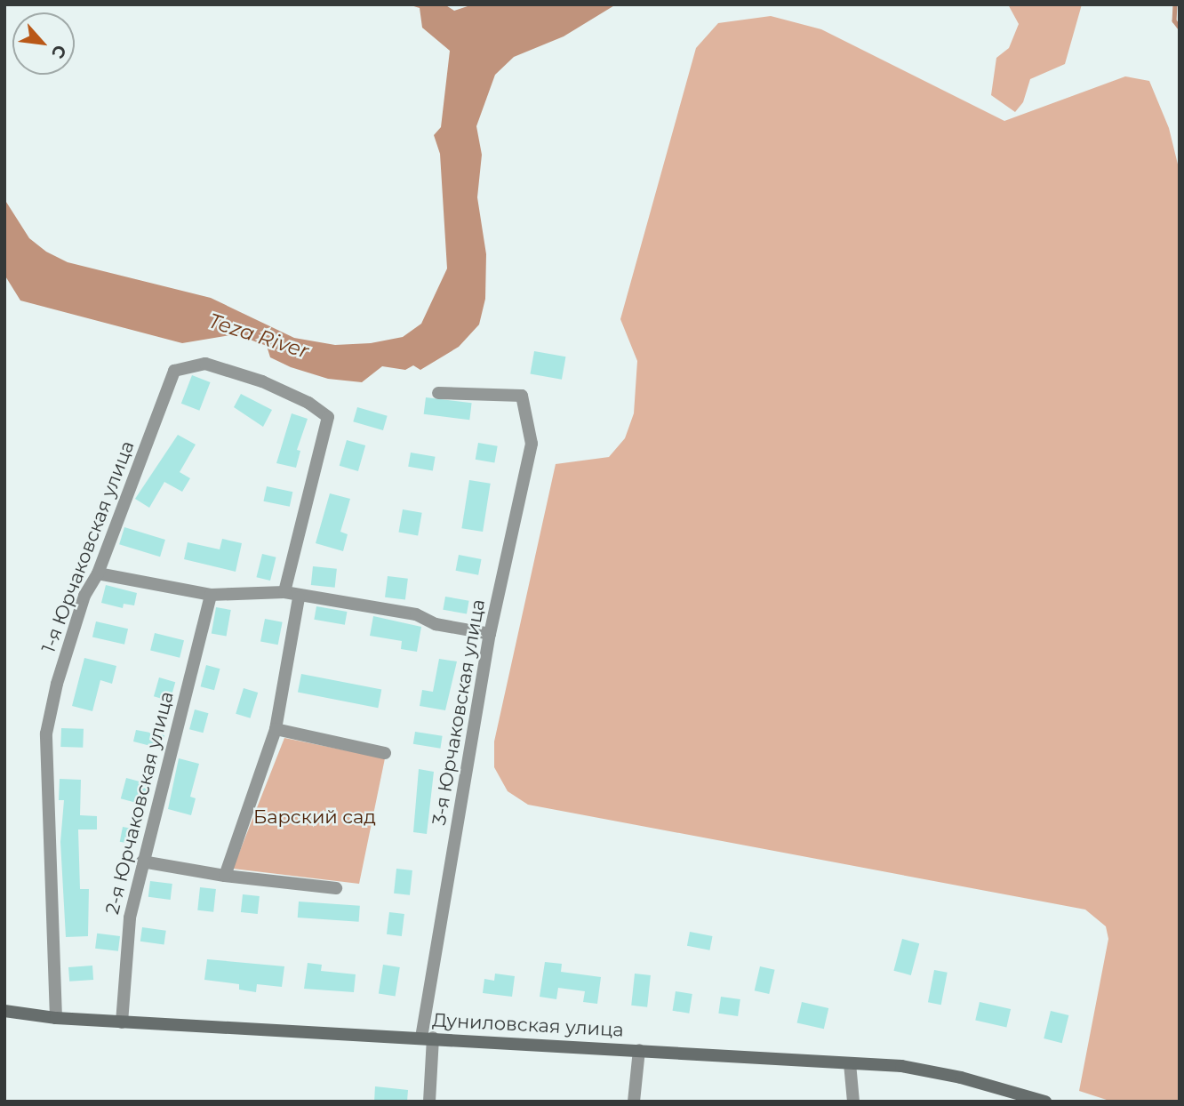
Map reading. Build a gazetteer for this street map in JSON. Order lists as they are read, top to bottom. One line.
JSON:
{"streets":{"main road":["Дуниловская улица"],"street":["1-я Юрчаковская улица","3-я Юрчаковская улица","2-я Юрчаковская улица"]},"crossings":[["1-я Юрчаковская улица","Дуниловская улица"],["3-я Юрчаковская улица","Дуниловская улица"],["2-я Юрчаковская улица","Дуниловская улица"]],"water":["Teza River"],"parks":["Барский сад"],"north":"bottom right"}
